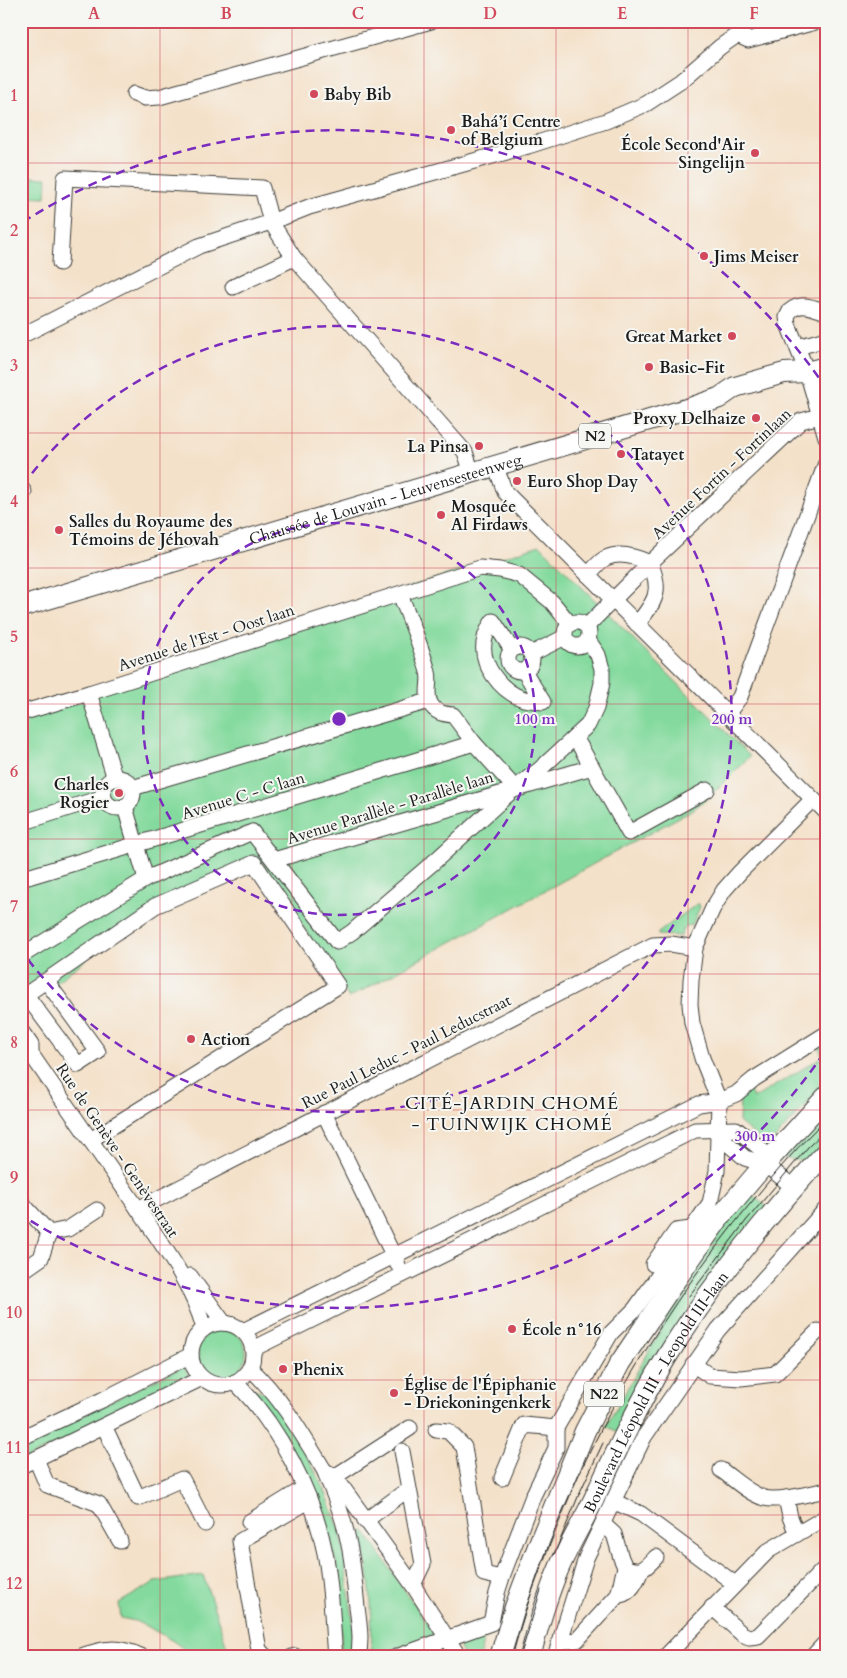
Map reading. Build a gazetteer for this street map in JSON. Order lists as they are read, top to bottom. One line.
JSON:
{"streets":{"main road":["N2","Chaussée de Louvain - Leuvensesteenweg","Boulevard Léopold III - Leopold III-laan","N22"],"street":["Avenue Fortin - Fortinlaan","Avenue de l'Est - Oost laan","Avenue C - C laan","Avenue Parallèle - Parallèle laan","Rue Paul Leduc - Paul Leducstraat","Rue de Genève - Genèvestraat"]},"crossings":[["Avenue Fortin - Fortinlaan","Avenue de l'Est - Oost laan"],["Rue Paul Leduc - Paul Leducstraat","Rue de Genève - Genèvestraat"]],"districts":["CITÉ-JARDIN CHOMÉ - TUINWIJK CHOMÉ"],"places":["Baby Bib","Bahá’í Centre of Belgium","École Second'Air Singelijn","Jims Meiser","Great Market","Basic-Fit","Proxy Delhaize","La Pinsa","Tatayet","Euro Shop Day","Mosquée Al Firdaws","Salles du Royaume des Témoins de Jéhovah","Charles Rogier","Action","École n°16","Phenix","Église de l'Épiphanie - Driekoningenkerk"],"grid":{"columns":["A","B","C","D","E","F"],"rows":["1","2","3","4","5","6","7","8","9","10","11","12"]},"rings":["100 m","200 m","300 m"]}
